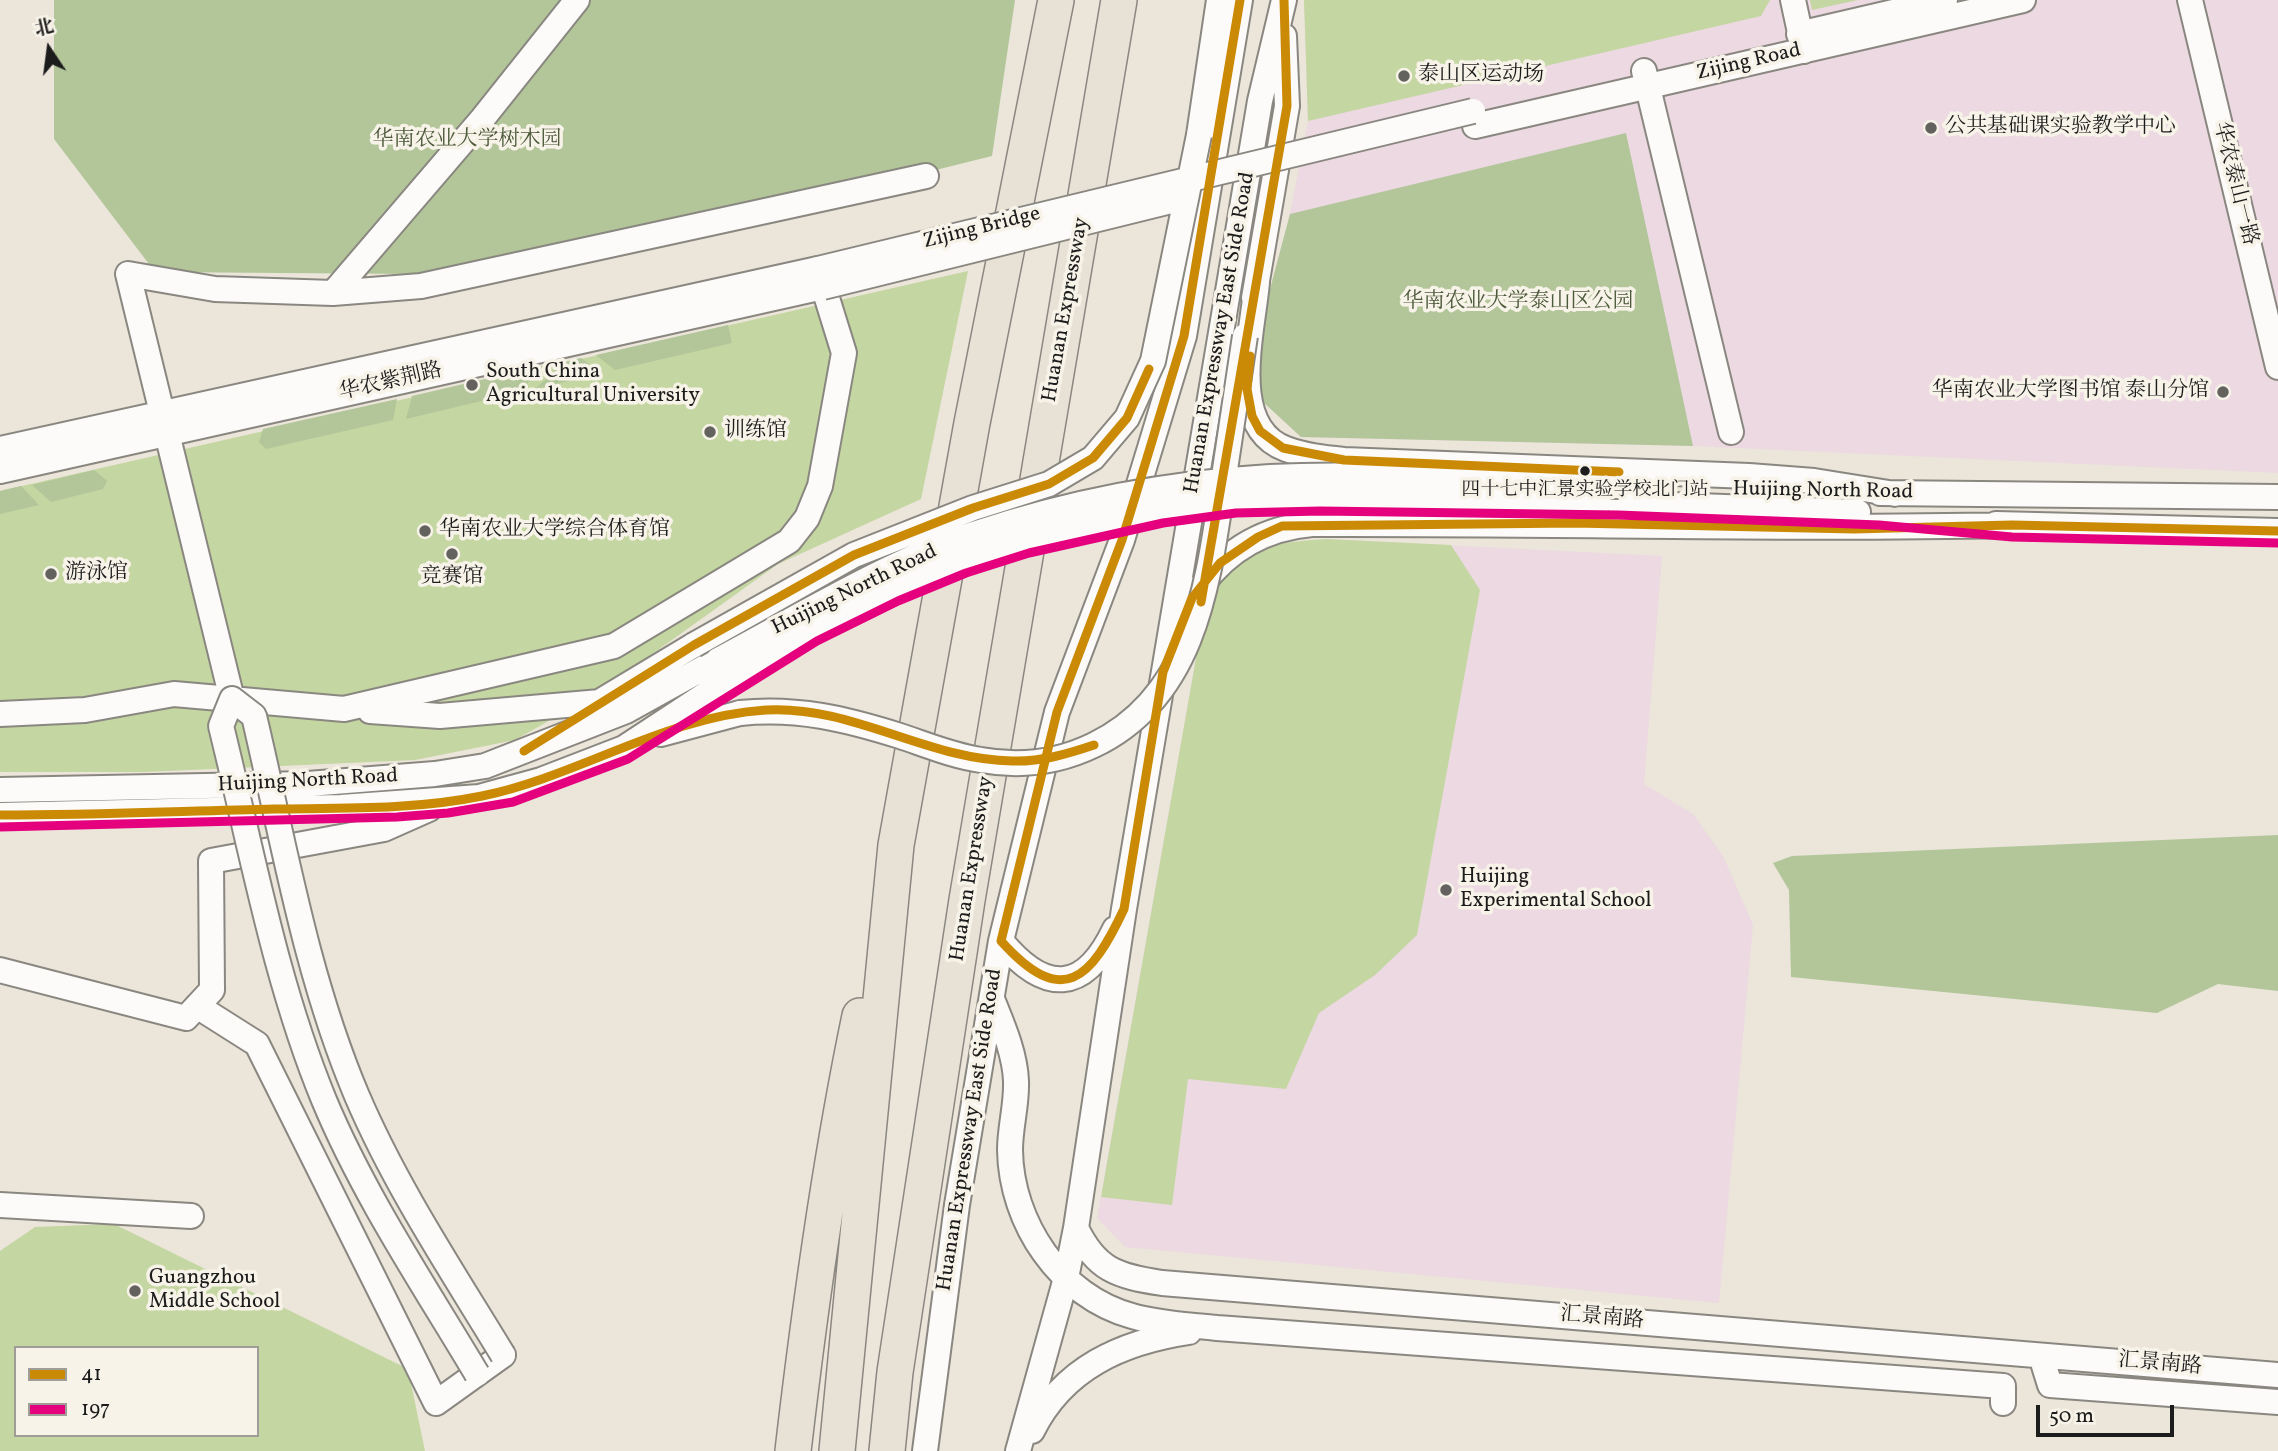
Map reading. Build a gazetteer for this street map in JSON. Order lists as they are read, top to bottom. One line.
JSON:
{"streets":{"highway":["Huanan Expressway"],"street":["Zijing Road","华农泰山一路","Zijing Bridge","Huanan Expressway East Side Road","华农紫荆路","Huijing North Road","汇景南路"]},"crossings":[["Zijing Road","Zijing Bridge"],["Zijing Bridge","华农紫荆路"],["Huanan Expressway East Side Road","汇景南路"]],"parks":["华南农业大学树木园","华南农业大学泰山区公园"],"places":["泰山区运动场","公共基础课实验教学中心","South China Agricultural University","华南农业大学图书馆 泰山分馆","训练馆","四十七中汇景实验学校北门站","华南农业大学综合体育馆","竞赛馆","游泳馆","Huijing Experimental School","Guangzhou Middle School"],"lines":["transit line 41","transit line 197"],"legend":["41","197"],"scale_bar":"50 m","north":"top"}
